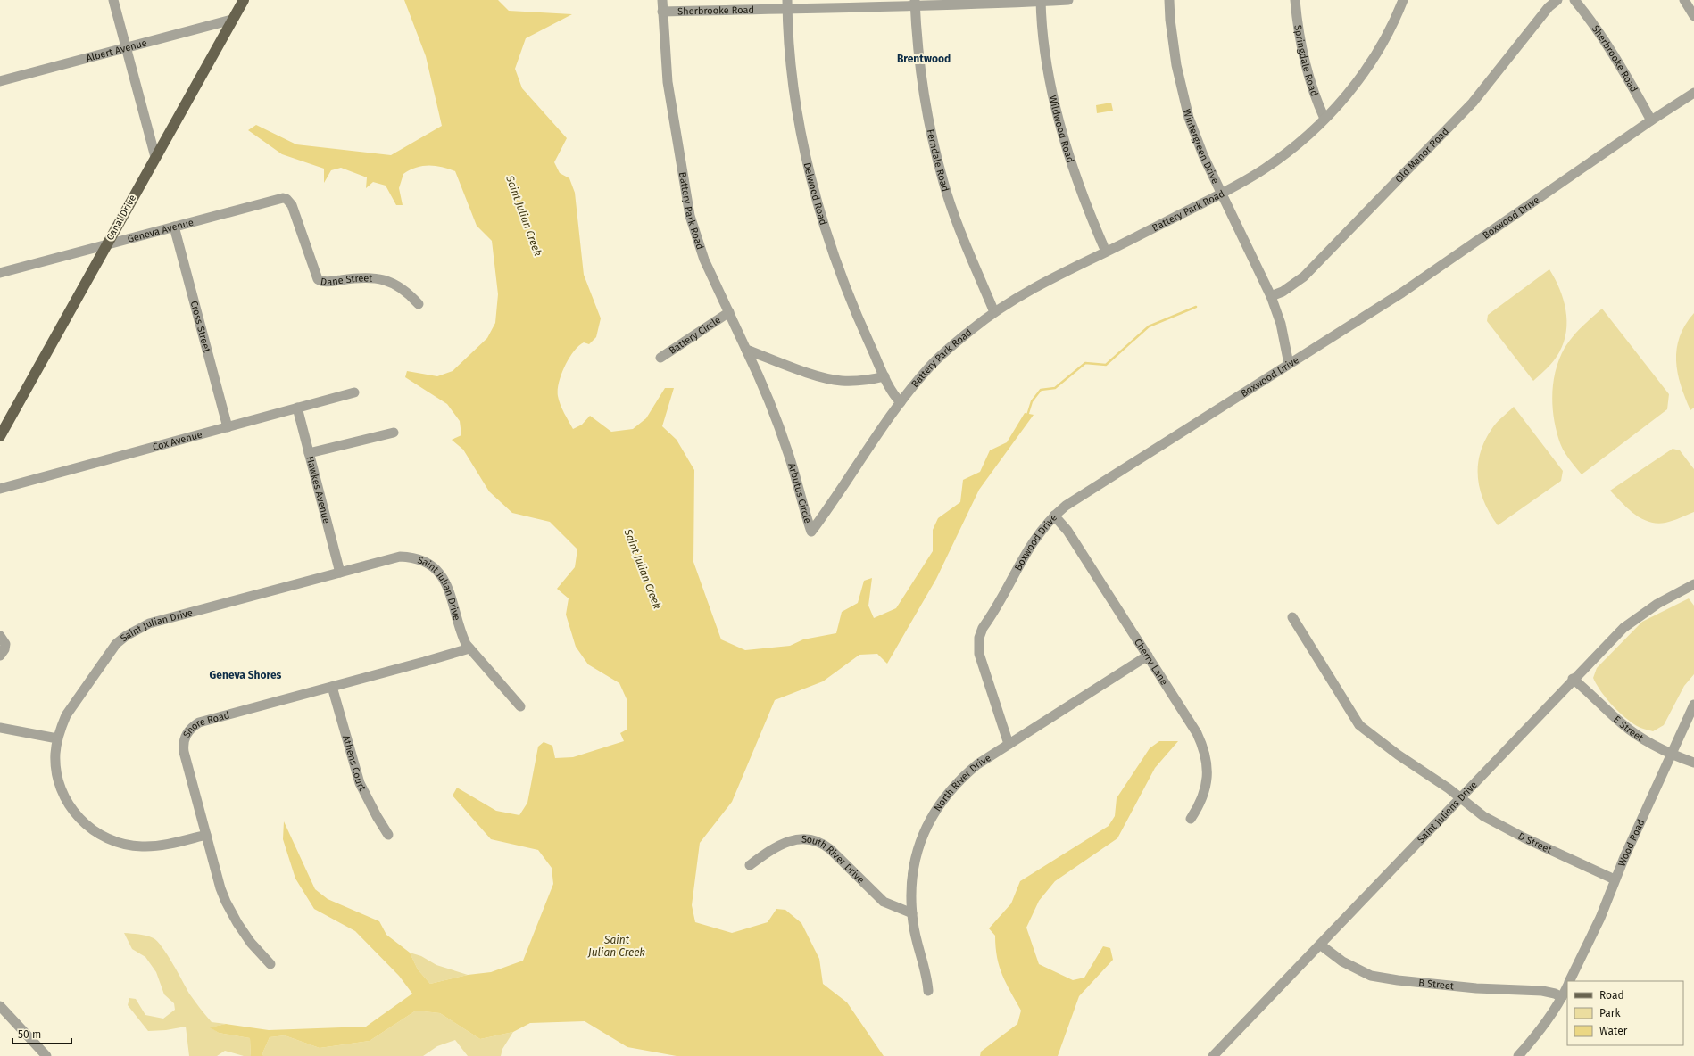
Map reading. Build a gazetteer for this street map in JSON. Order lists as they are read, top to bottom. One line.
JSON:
{"streets":{"main road":["Canal Drive"],"street":["Sherbrooke Road","Albert Avenue","Springdale Road","Wildwood Road","Wintergreen Drive","Old Manor Road","Ferndale Road","Delwood Road","Battery Park Road","Boxwood Drive","Geneva Avenue","Dane Street","Cross Street","Battery Circle","Cox Avenue","Hawkes Avenue","Arbutus Circle","Saint Julian Drive","Cherry Lane","Shore Road","E Street","Athens Court","North River Drive","Saint Juliens Drive","D Street","Wood Road","South River Drive","B Street"]},"crossings":[["Sherbrooke Road","Wildwood Road"],["Sherbrooke Road","Ferndale Road"],["Sherbrooke Road","Delwood Road"],["Sherbrooke Road","Battery Park Road"],["Sherbrooke Road","Boxwood Drive"],["Albert Avenue","Canal Drive"],["Springdale Road","Battery Park Road"],["Wildwood Road","Battery Park Road"],["Wintergreen Drive","Old Manor Road"],["Wintergreen Drive","Battery Park Road"],["Wintergreen Drive","Boxwood Drive"],["Ferndale Road","Battery Park Road"],["Battery Park Road","Battery Circle"],["Battery Park Road","Arbutus Circle"],["Canal Drive","Geneva Avenue"],["Boxwood Drive","Cherry Lane"],["Boxwood Drive","North River Drive"],["Geneva Avenue","Dane Street"],["Geneva Avenue","Cross Street"],["Cross Street","Cox Avenue"],["Cox Avenue","Hawkes Avenue"],["Hawkes Avenue","Saint Julian Drive"],["Saint Julian Drive","Shore Road"],["Cherry Lane","North River Drive"],["Shore Road","Athens Court"],["E Street","Saint Juliens Drive"],["E Street","Wood Road"],["North River Drive","South River Drive"],["Saint Juliens Drive","D Street"],["Saint Juliens Drive","B Street"],["D Street","Wood Road"],["Wood Road","B Street"]],"districts":["Brentwood","Geneva Shores"],"water":["Saint Julian Creek"],"legend":["Road","Park","Water"],"scale_bar":"50 m"}
